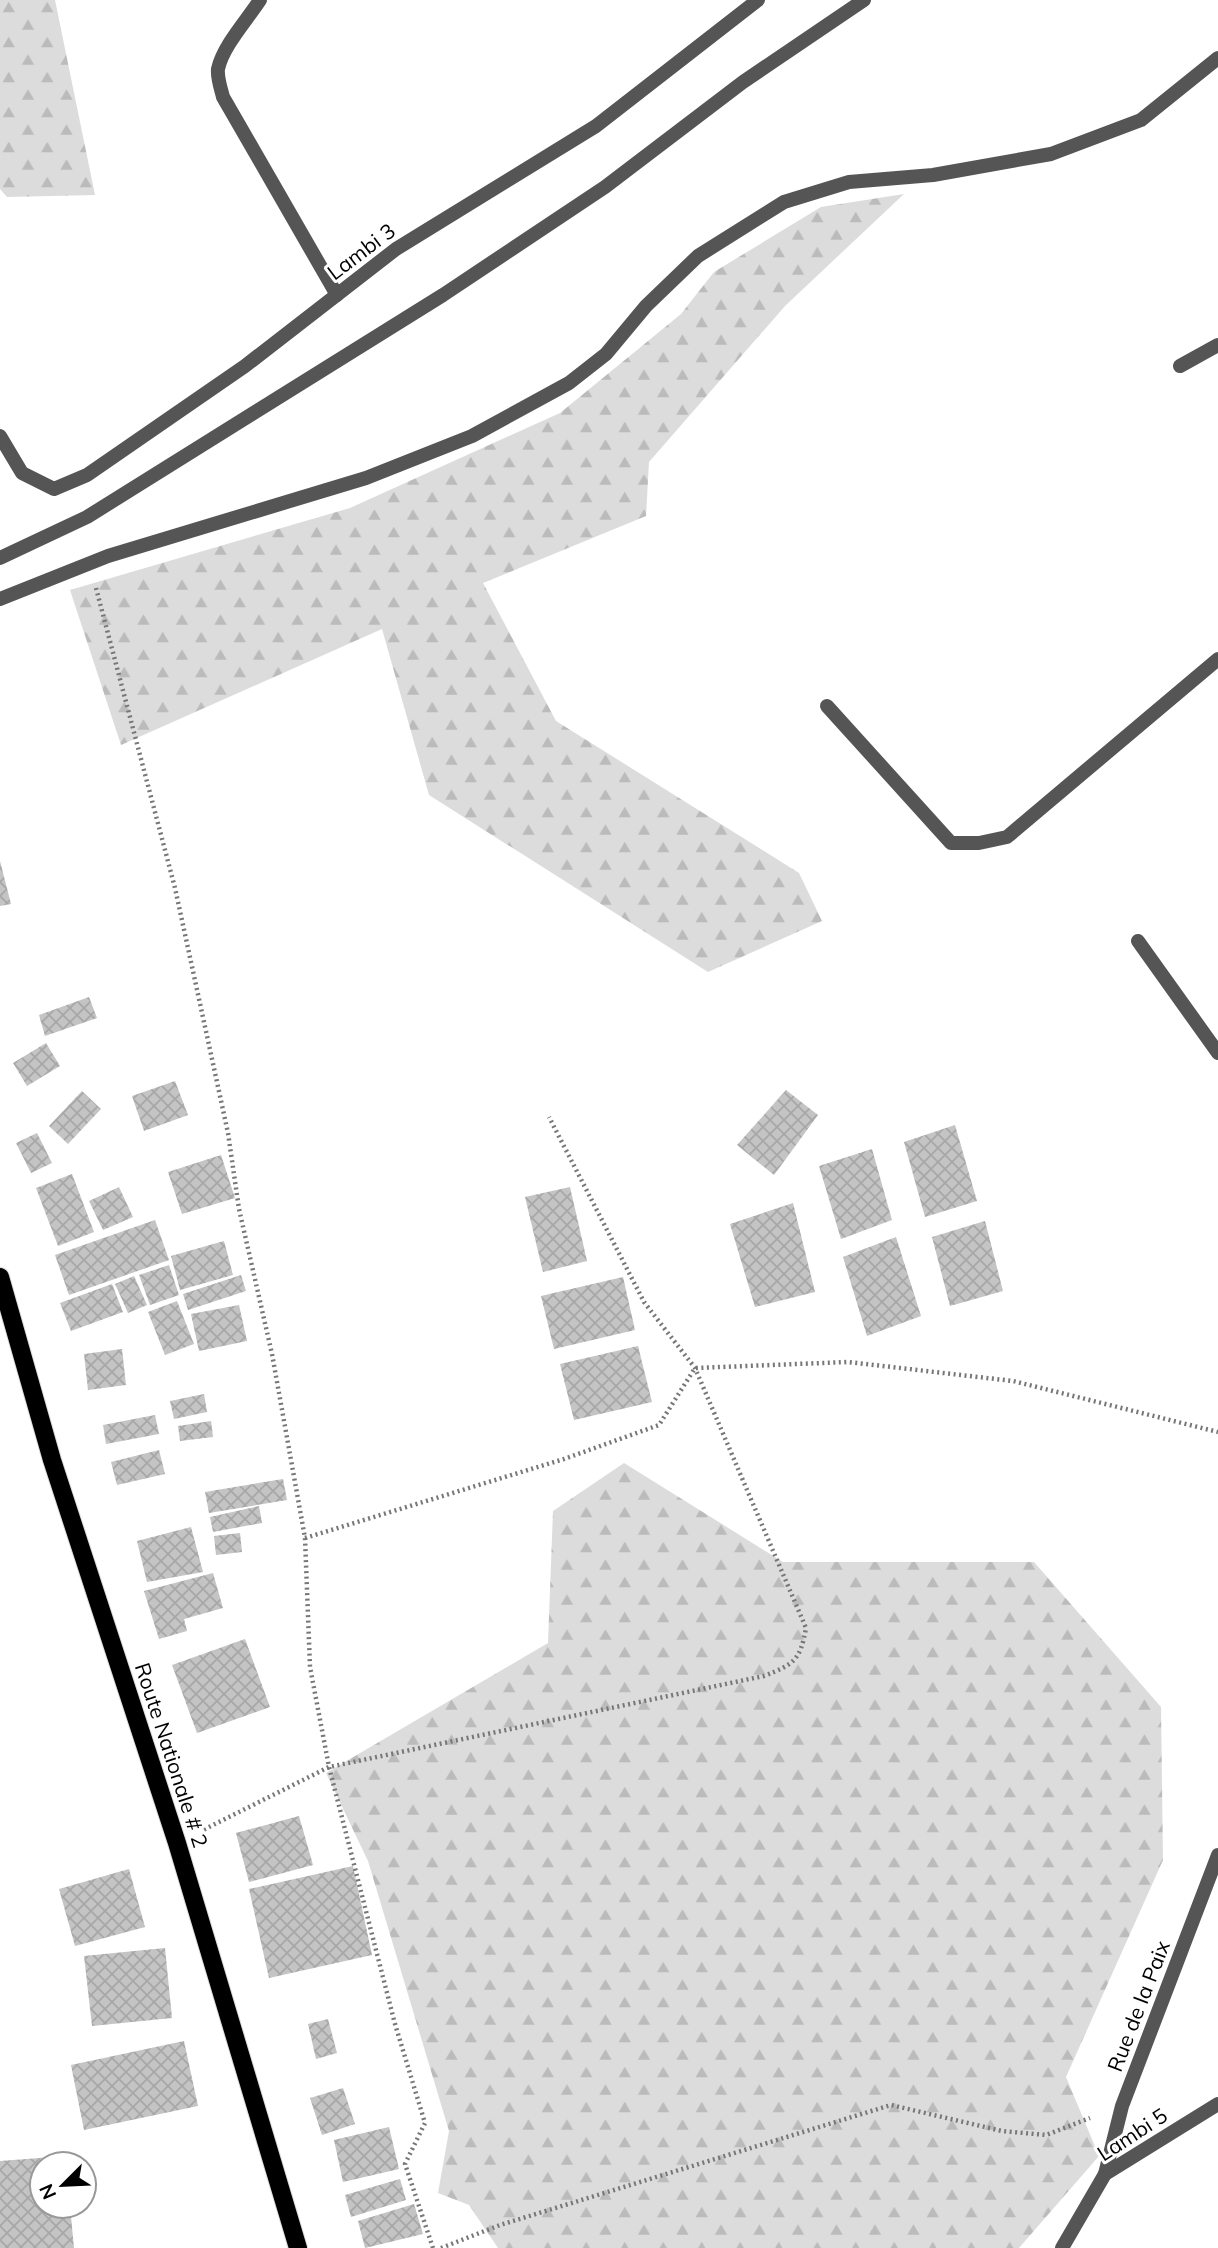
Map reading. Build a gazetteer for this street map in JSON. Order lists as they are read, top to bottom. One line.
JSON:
{"streets":{"main road":["Route Nationale # 2"],"street":["Lambi 3","Rue de la Paix","Lambi 5"]},"crossings":[["Rue de la Paix","Lambi 5"]],"north":"bottom left"}
